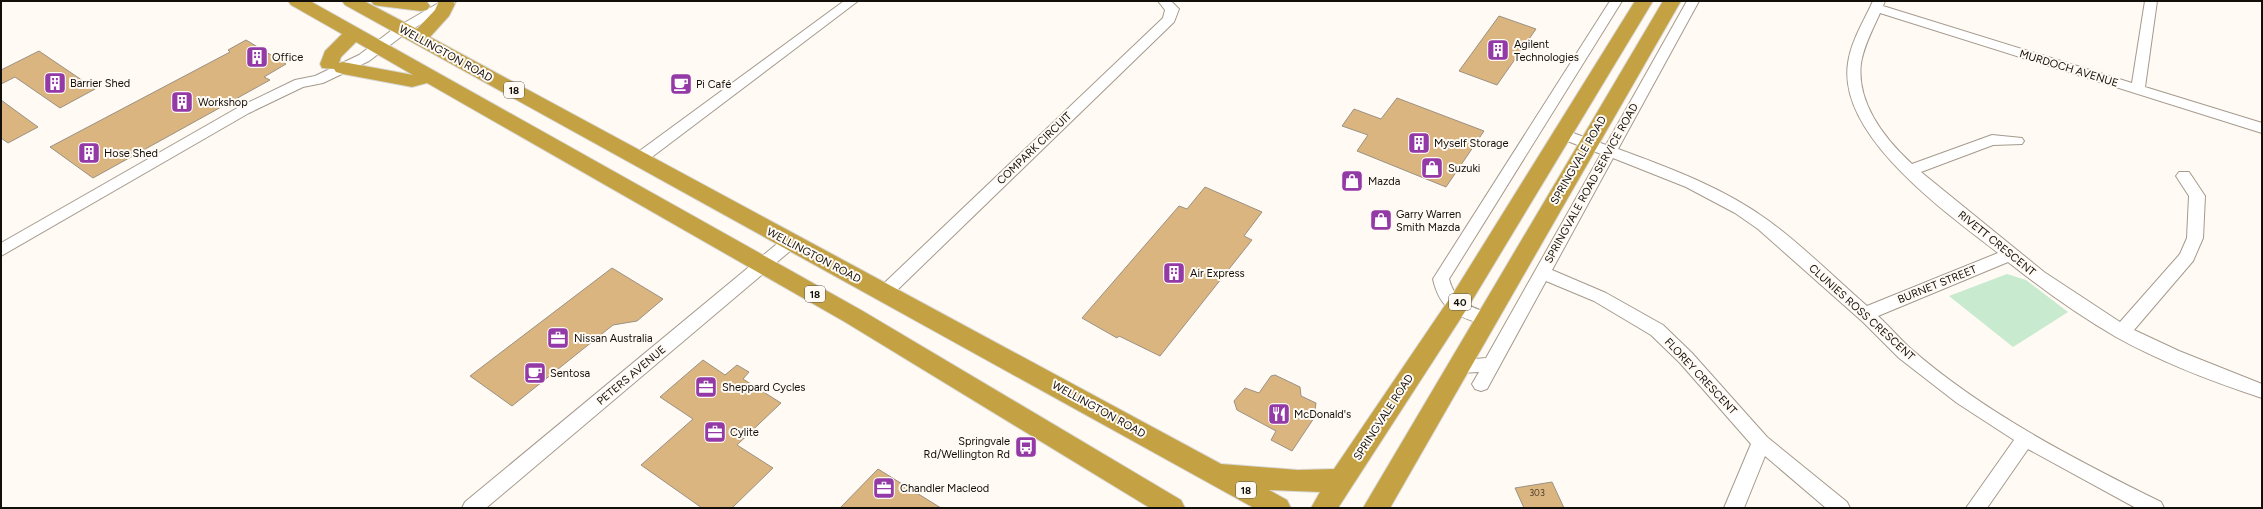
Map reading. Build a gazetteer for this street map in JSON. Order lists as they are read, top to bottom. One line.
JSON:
{"streets":{"highway":["WELLINGTON ROAD","18","SPRINGVALE ROAD","40"],"street":["MURDOCH AVENUE","COMPARK CIRCUIT","SPRINGVALE ROAD SERVICE ROAD","RIVETT CRESCENT","BURNET STREET","CLUNIES ROSS CRESCENT","PETERS AVENUE","FLOREY CRESCENT"]},"crossings":[["WELLINGTON ROAD","COMPARK CIRCUIT"],["WELLINGTON ROAD","PETERS AVENUE"],["MURDOCH AVENUE","RIVETT CRESCENT"],["18","PETERS AVENUE"],["SPRINGVALE ROAD","CLUNIES ROSS CRESCENT"],["SPRINGVALE ROAD SERVICE ROAD","CLUNIES ROSS CRESCENT"],["SPRINGVALE ROAD SERVICE ROAD","FLOREY CRESCENT"],["RIVETT CRESCENT","BURNET STREET"],["BURNET STREET","CLUNIES ROSS CRESCENT"]],"places":{"building":["Agilent Technologies","Office","Barrier Shed","Workshop","Myself Storage","Hose Shed","Air Express"],"cafe":["Pi Café","Sentosa"],"shop":["Suzuki","Mazda","Garry Warren Smith Mazda"],"office":["Nissan Australia","Sheppard Cycles","Cylite","Chandler Macleod"],"restaurant":["McDonald's"],"bus stop":["Springvale Rd/Wellington Rd"]},"house_numbers":["303"]}
